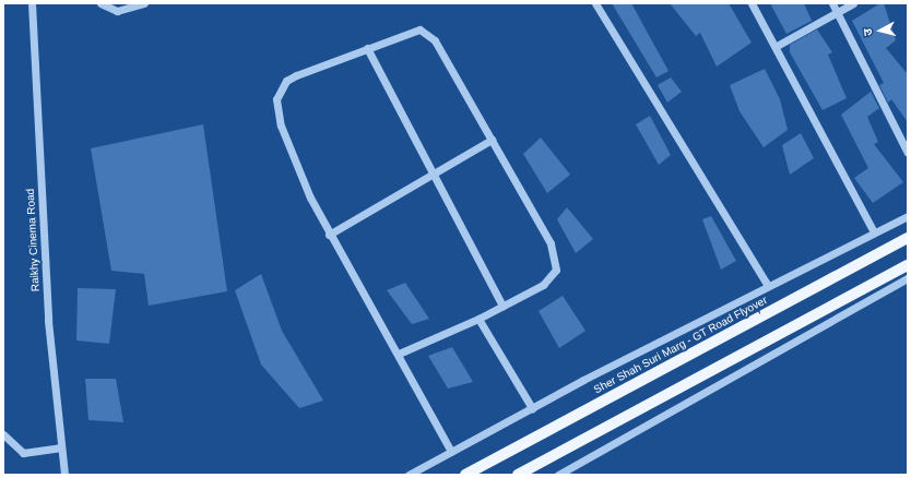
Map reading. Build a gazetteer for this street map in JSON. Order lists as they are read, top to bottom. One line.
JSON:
{"streets":{"main road":["Sher Shah Suri Marg - GT Road Flyover"],"street":["Raikhy Cinema Road"]},"north":"left"}
